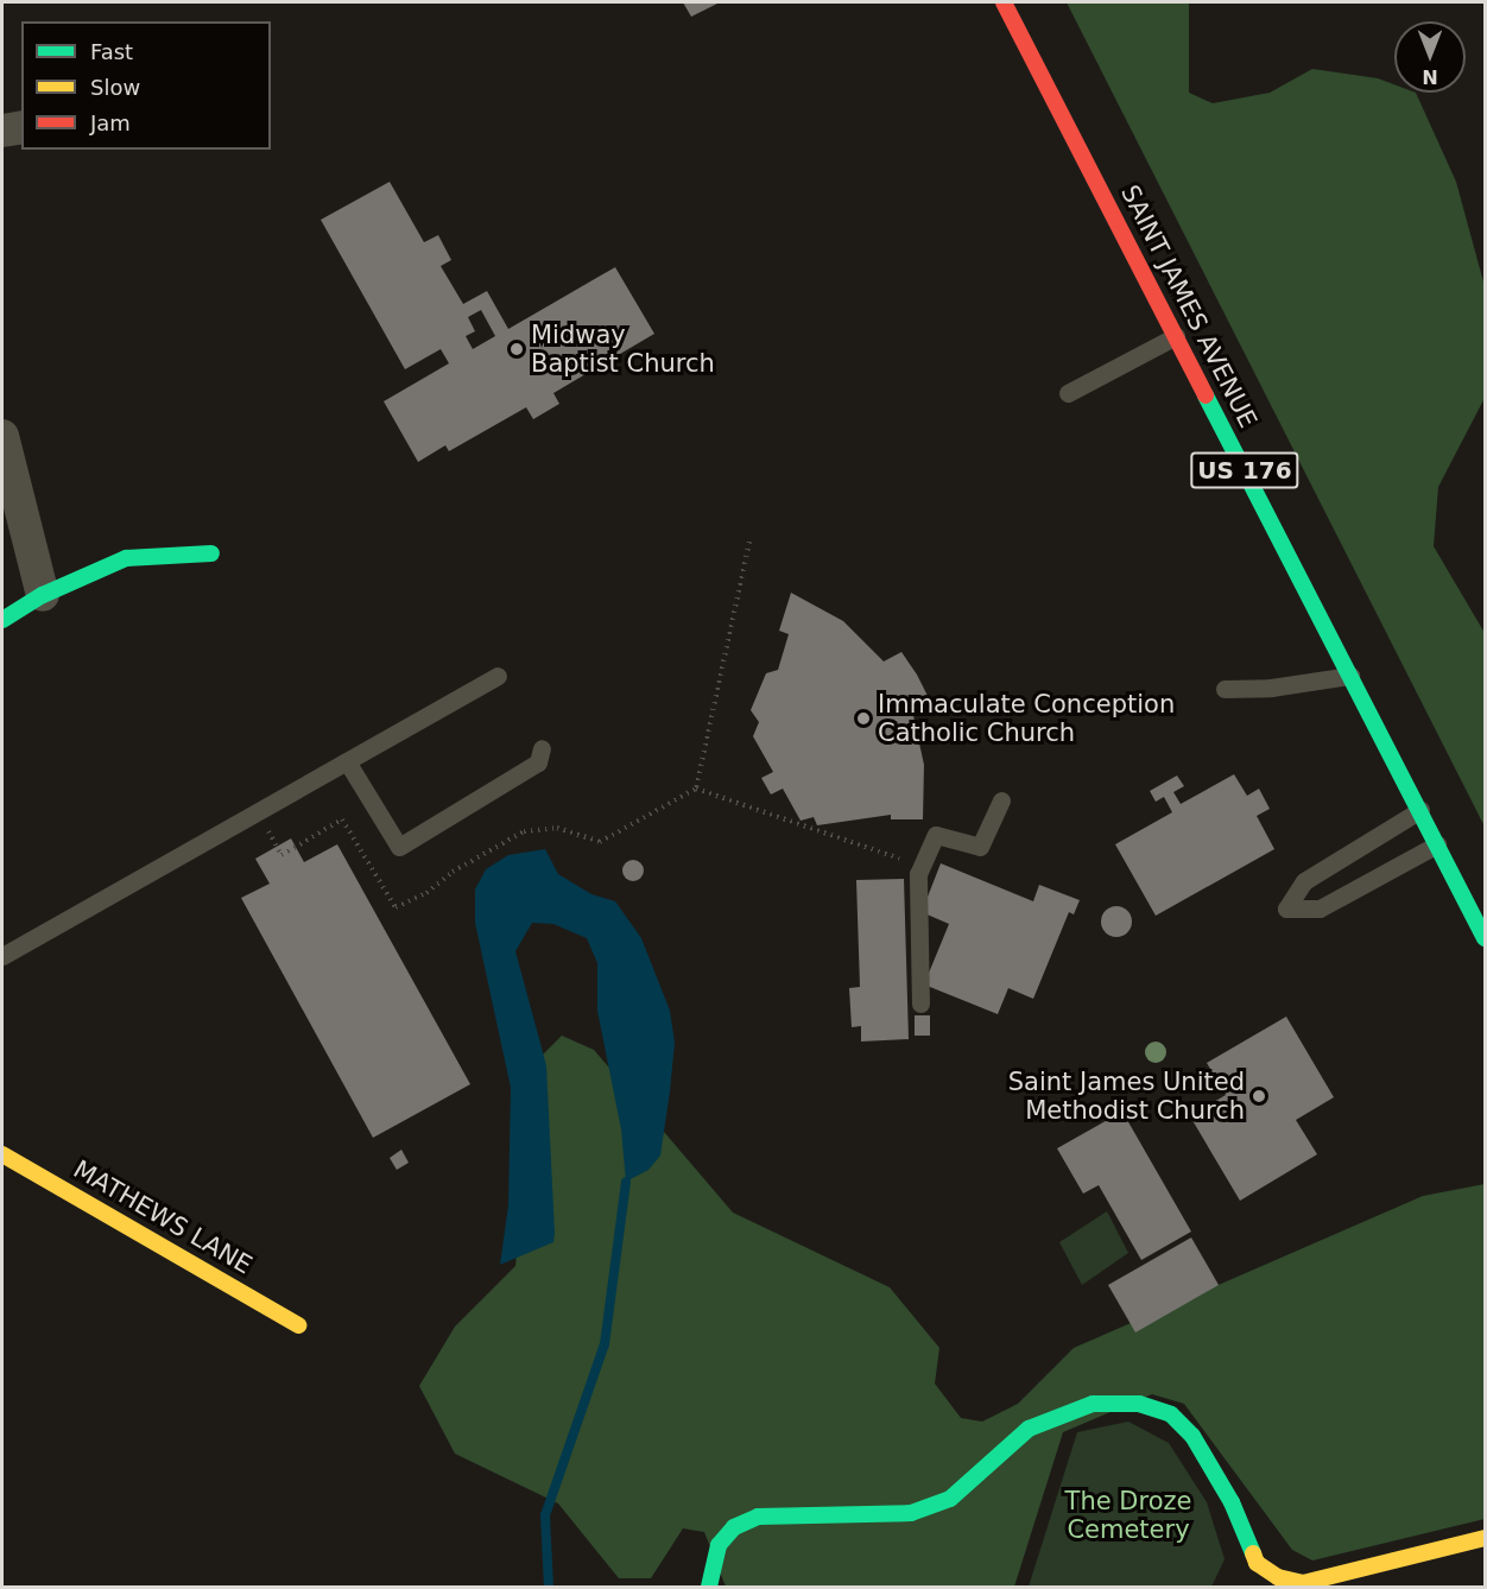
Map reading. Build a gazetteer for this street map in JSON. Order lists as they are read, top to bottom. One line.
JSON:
{"streets":{"street":["SAINT JAMES AVENUE","US 176","MATHEWS LANE"]},"parks":["The Droze Cemetery"],"places":["Midway Baptist Church","Immaculate Conception Catholic Church","Saint James United Methodist Church"],"legend":["Fast","Slow","Jam"],"north":"bottom"}
